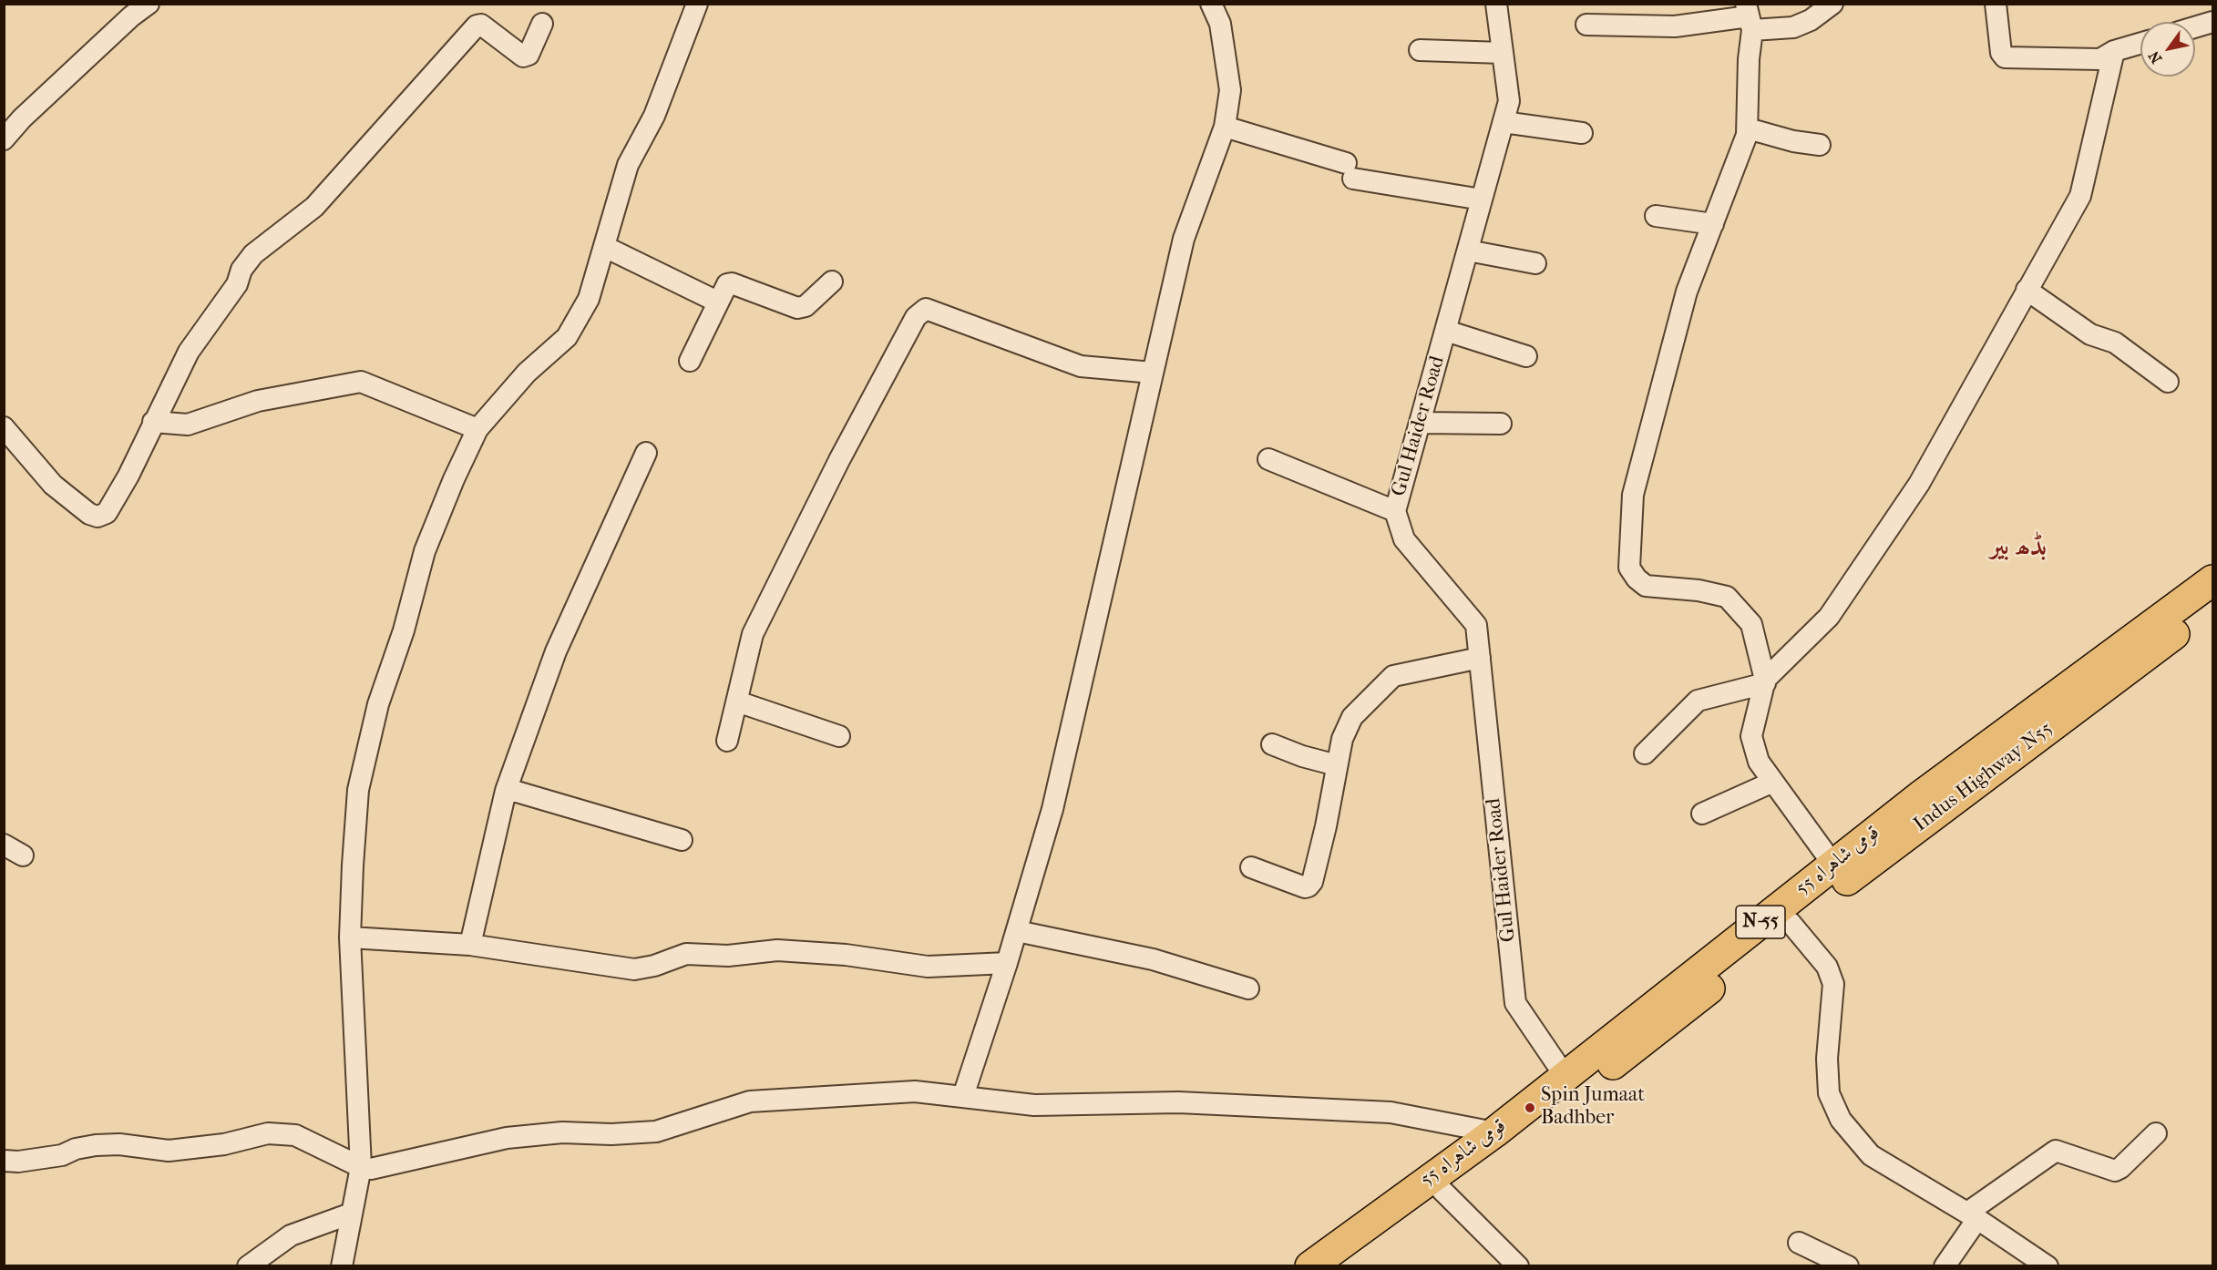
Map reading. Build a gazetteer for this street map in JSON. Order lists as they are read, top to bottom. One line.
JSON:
{"streets":{"highway":["Indus Highway N55","قومی شاہراہ 55","N-55"],"street":["Gul Haider Road"]},"crossings":[["Gul Haider Road","قومی شاہراہ 55"]],"districts":["بڈھ بیر"],"places":["Spin Jumaat Badhber"],"north":"bottom left"}
